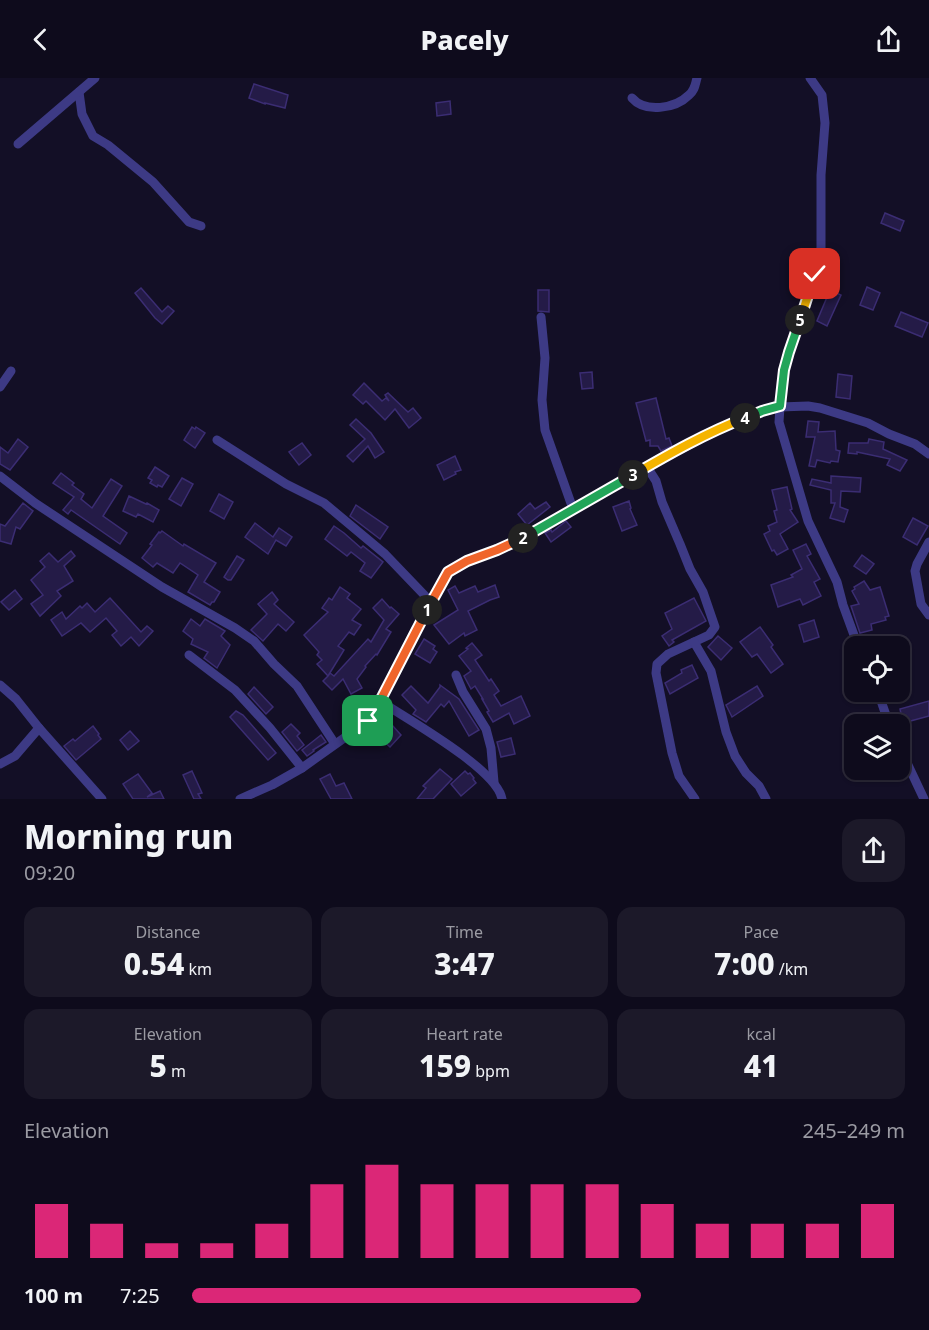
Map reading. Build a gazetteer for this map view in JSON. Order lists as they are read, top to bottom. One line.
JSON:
{"page":{"header":"Pacely","pins":["5","4","3","2","1"],"heading":["Morning run","09:20"],"stats":[["Distance","0.54 km"],["Time","3:47"],["Pace","7:00 /km"],["Elevation","5 m"],["Heart rate","159 bpm"],["kcal","41"]],"chart":["Elevation","245–249 m"],"list":[{"name":"100 m","note":"7:25"}]}}
